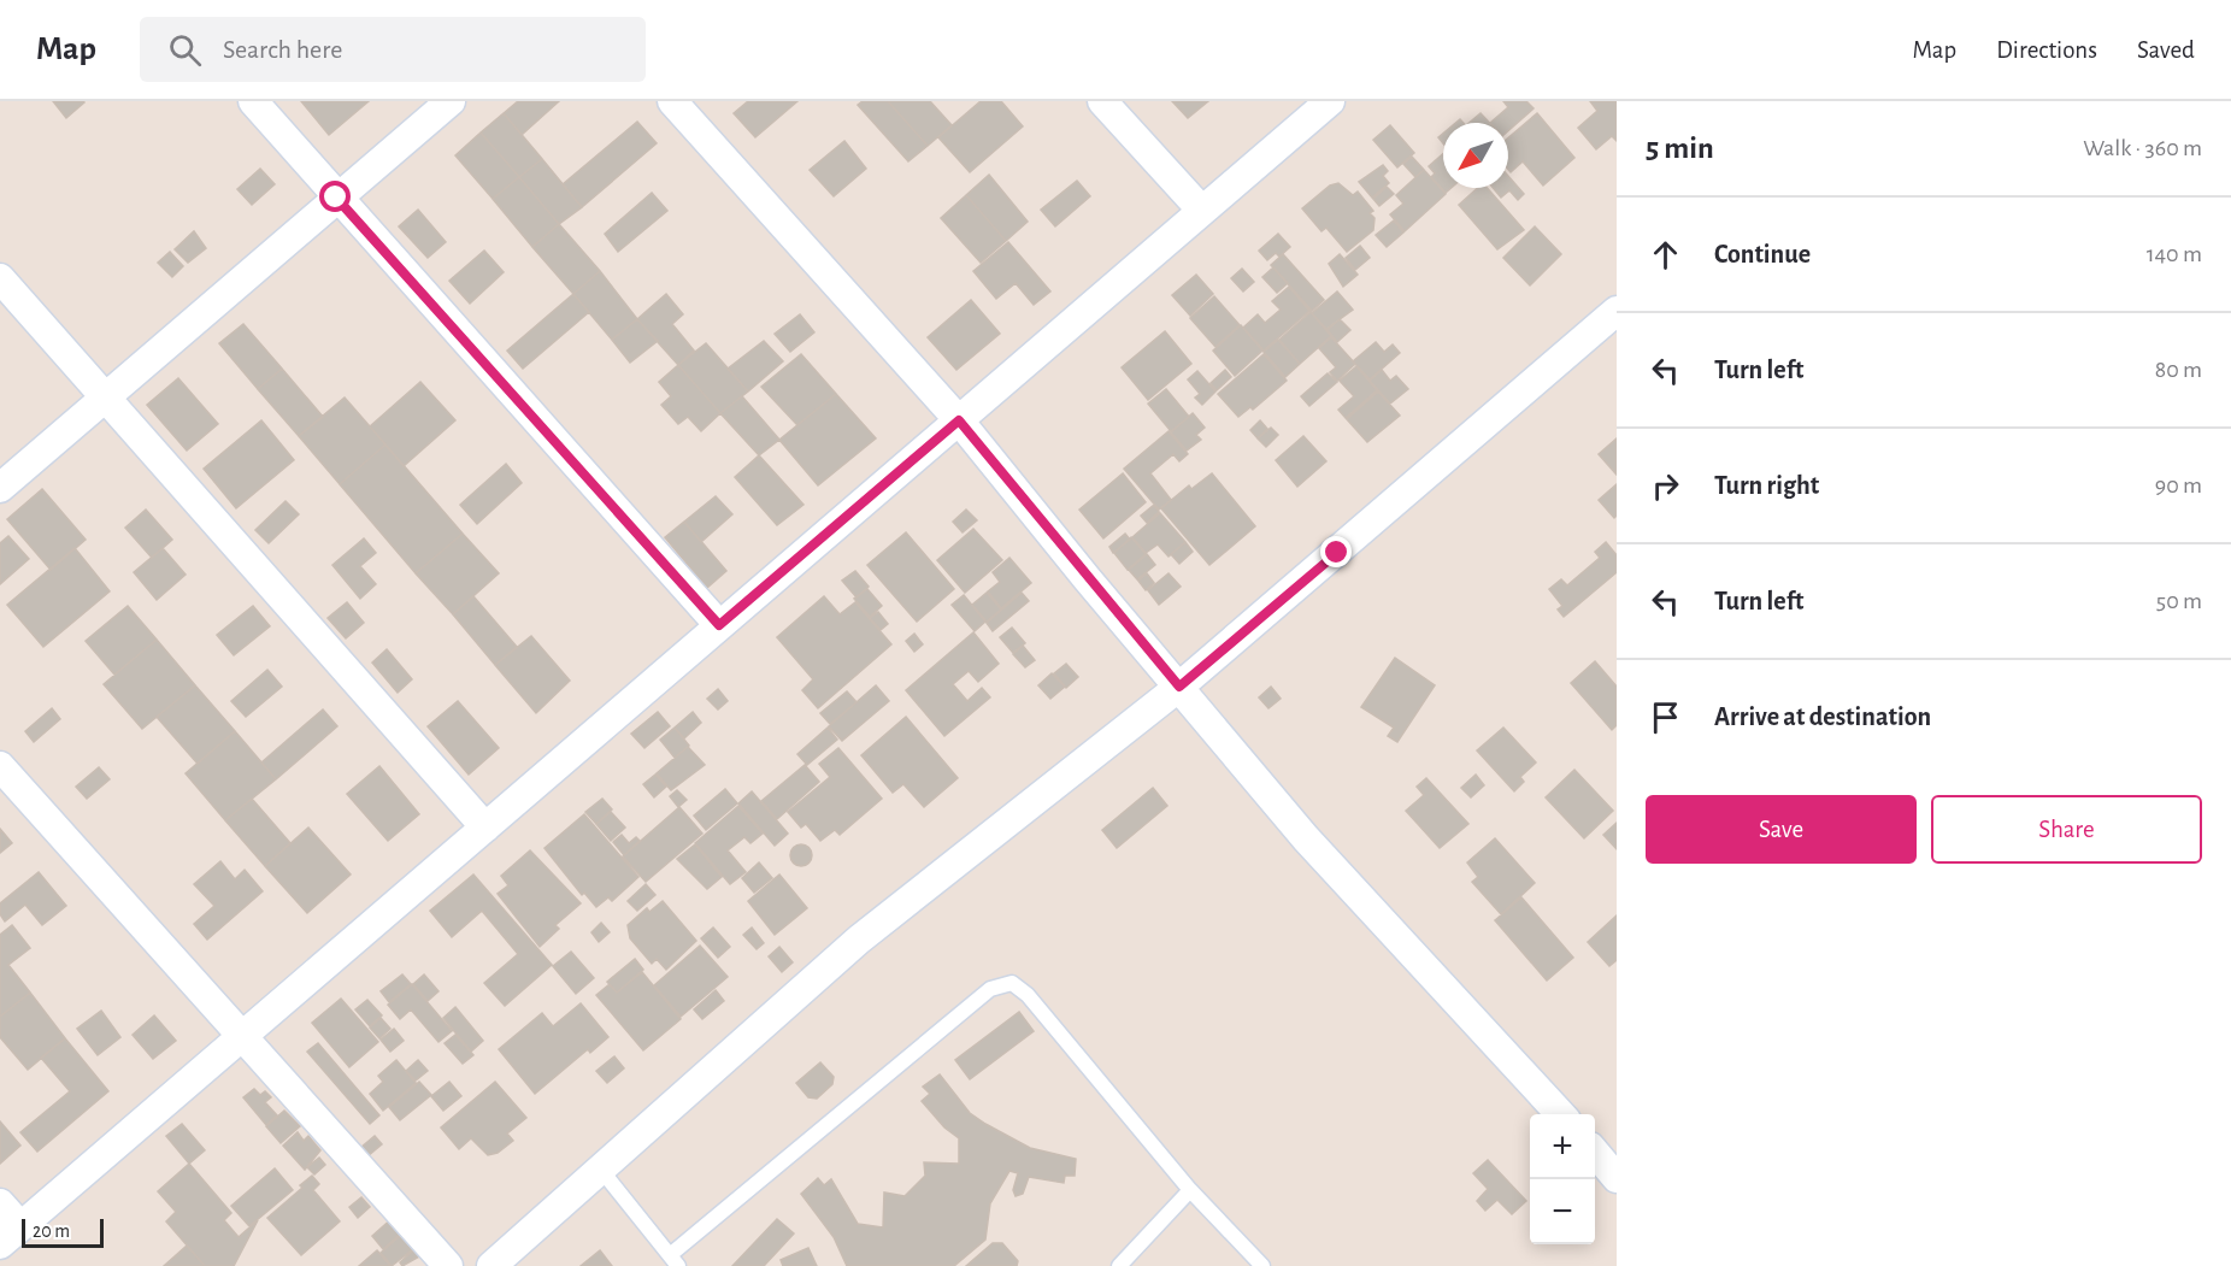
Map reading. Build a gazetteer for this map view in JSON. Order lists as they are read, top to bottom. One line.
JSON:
{"scale_bar":"20 m","north":"bottom left","page":{"header":"Map","search":"Search here","nav":["Map","Directions","Saved"],"heading":["5 min","Walk · 360 m"],"list":[["Continue","140 m"],["Turn left","80 m"],["Turn right","90 m"],["Turn left","50 m"],"Arrive at destination"],"buttons":["Save","Share"],"map_buttons":["+","−"],"scale":"20 m"}}
